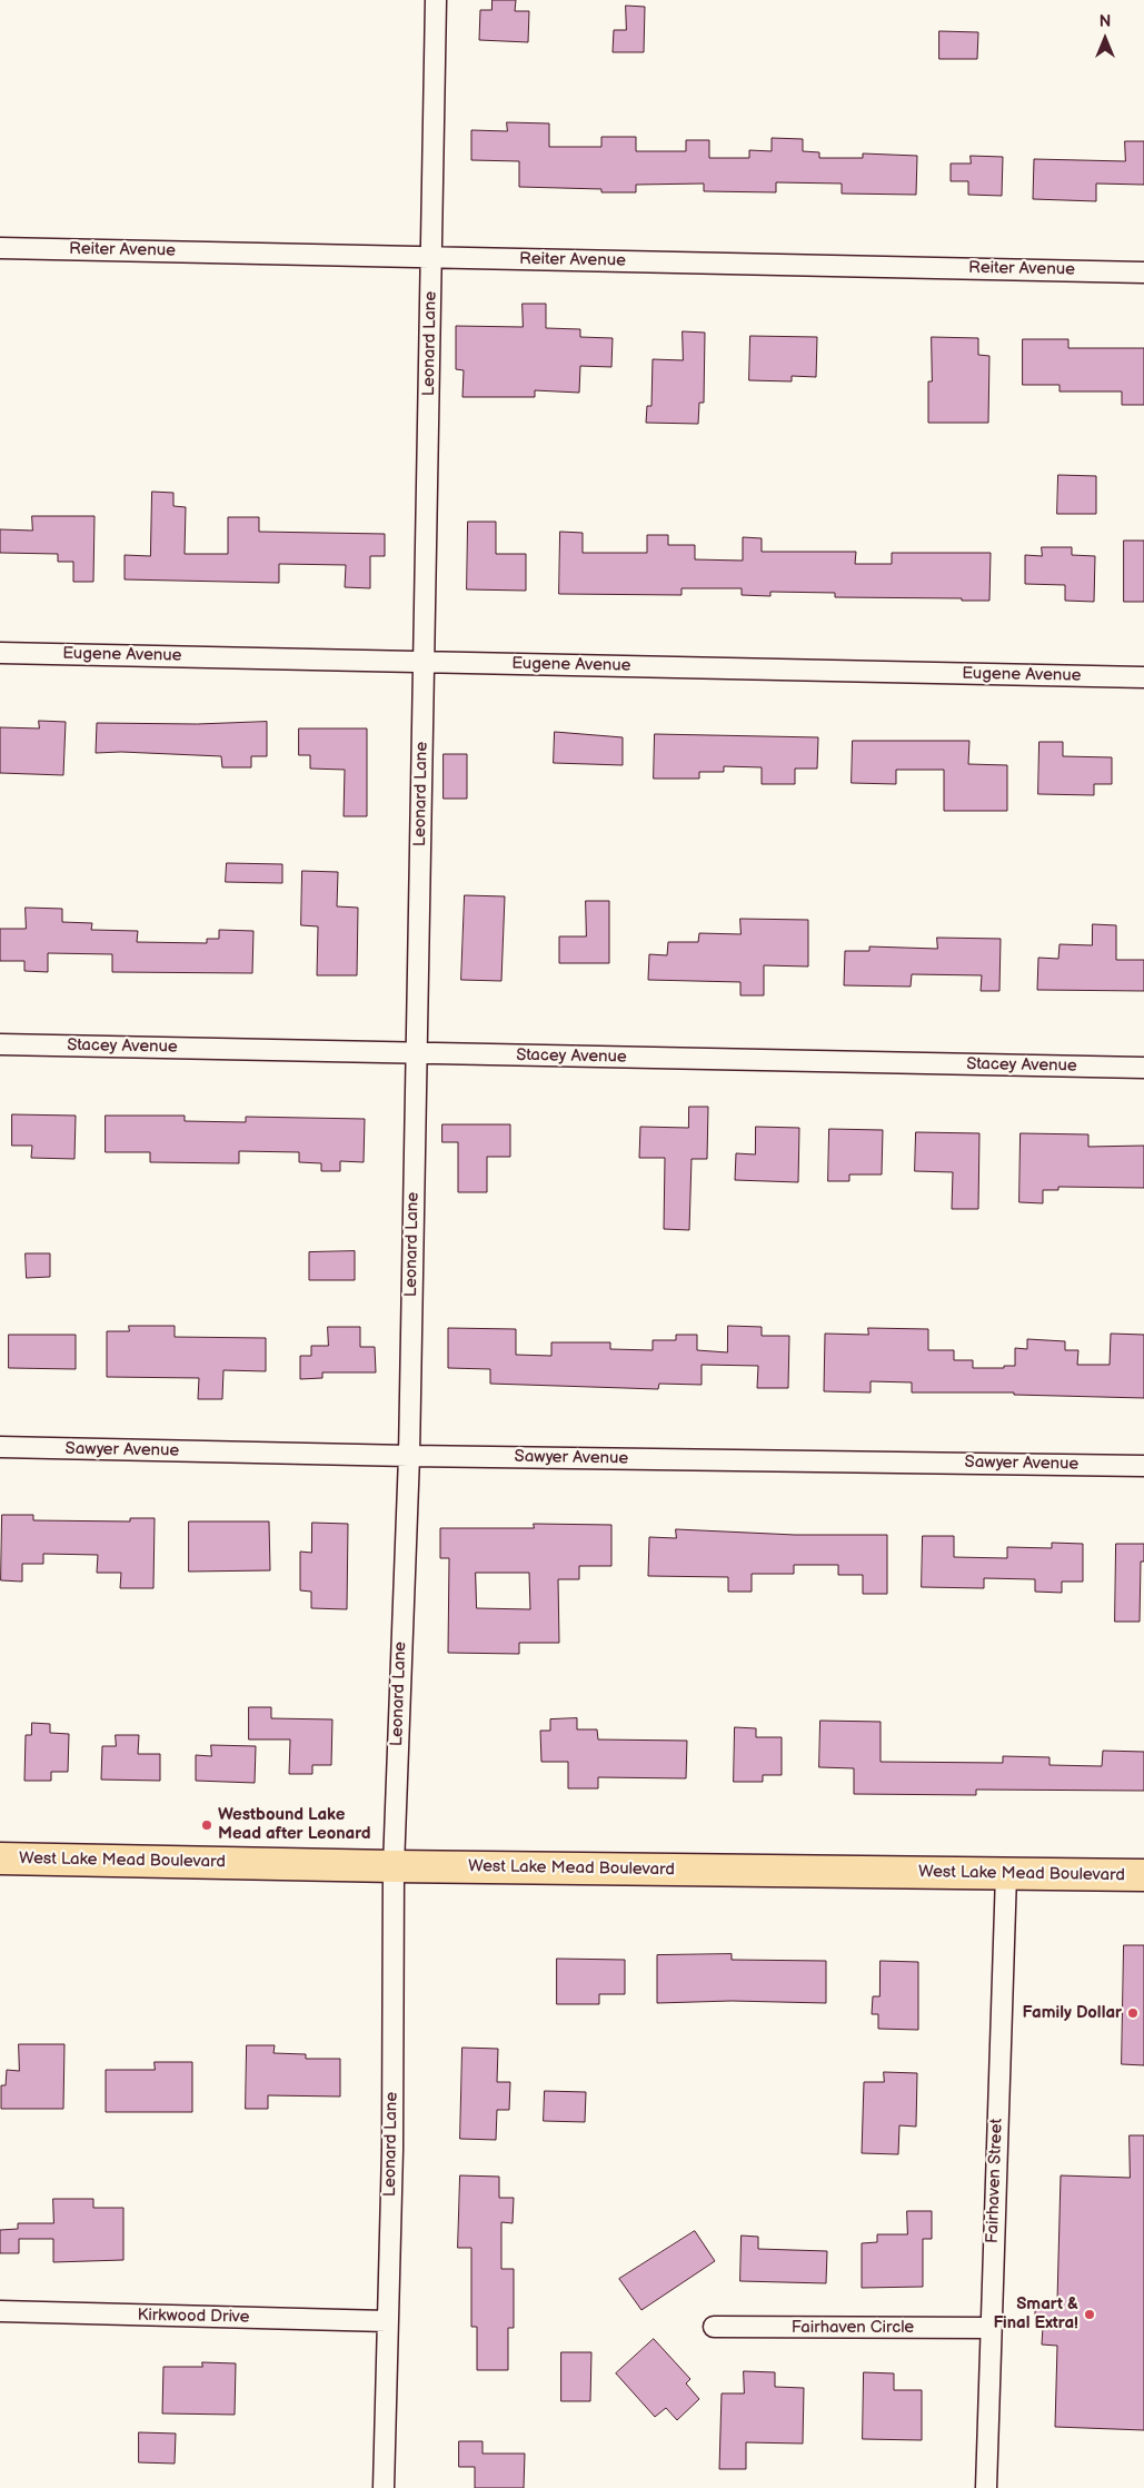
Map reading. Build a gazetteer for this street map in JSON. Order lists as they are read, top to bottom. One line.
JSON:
{"streets":{"main road":["West Lake Mead Boulevard"],"street":["Reiter Avenue","Leonard Lane","Eugene Avenue","Stacey Avenue","Sawyer Avenue","Fairhaven Street","Kirkwood Drive","Fairhaven Circle"]},"crossings":[["Reiter Avenue","Leonard Lane"],["Leonard Lane","Eugene Avenue"],["Leonard Lane","Stacey Avenue"],["Leonard Lane","Sawyer Avenue"],["Leonard Lane","West Lake Mead Boulevard"],["Leonard Lane","Kirkwood Drive"],["West Lake Mead Boulevard","Fairhaven Street"],["Fairhaven Street","Fairhaven Circle"]],"places":["Westbound Lake Mead after Leonard","Family Dollar","Smart & Final Extra!"],"north":"top"}
